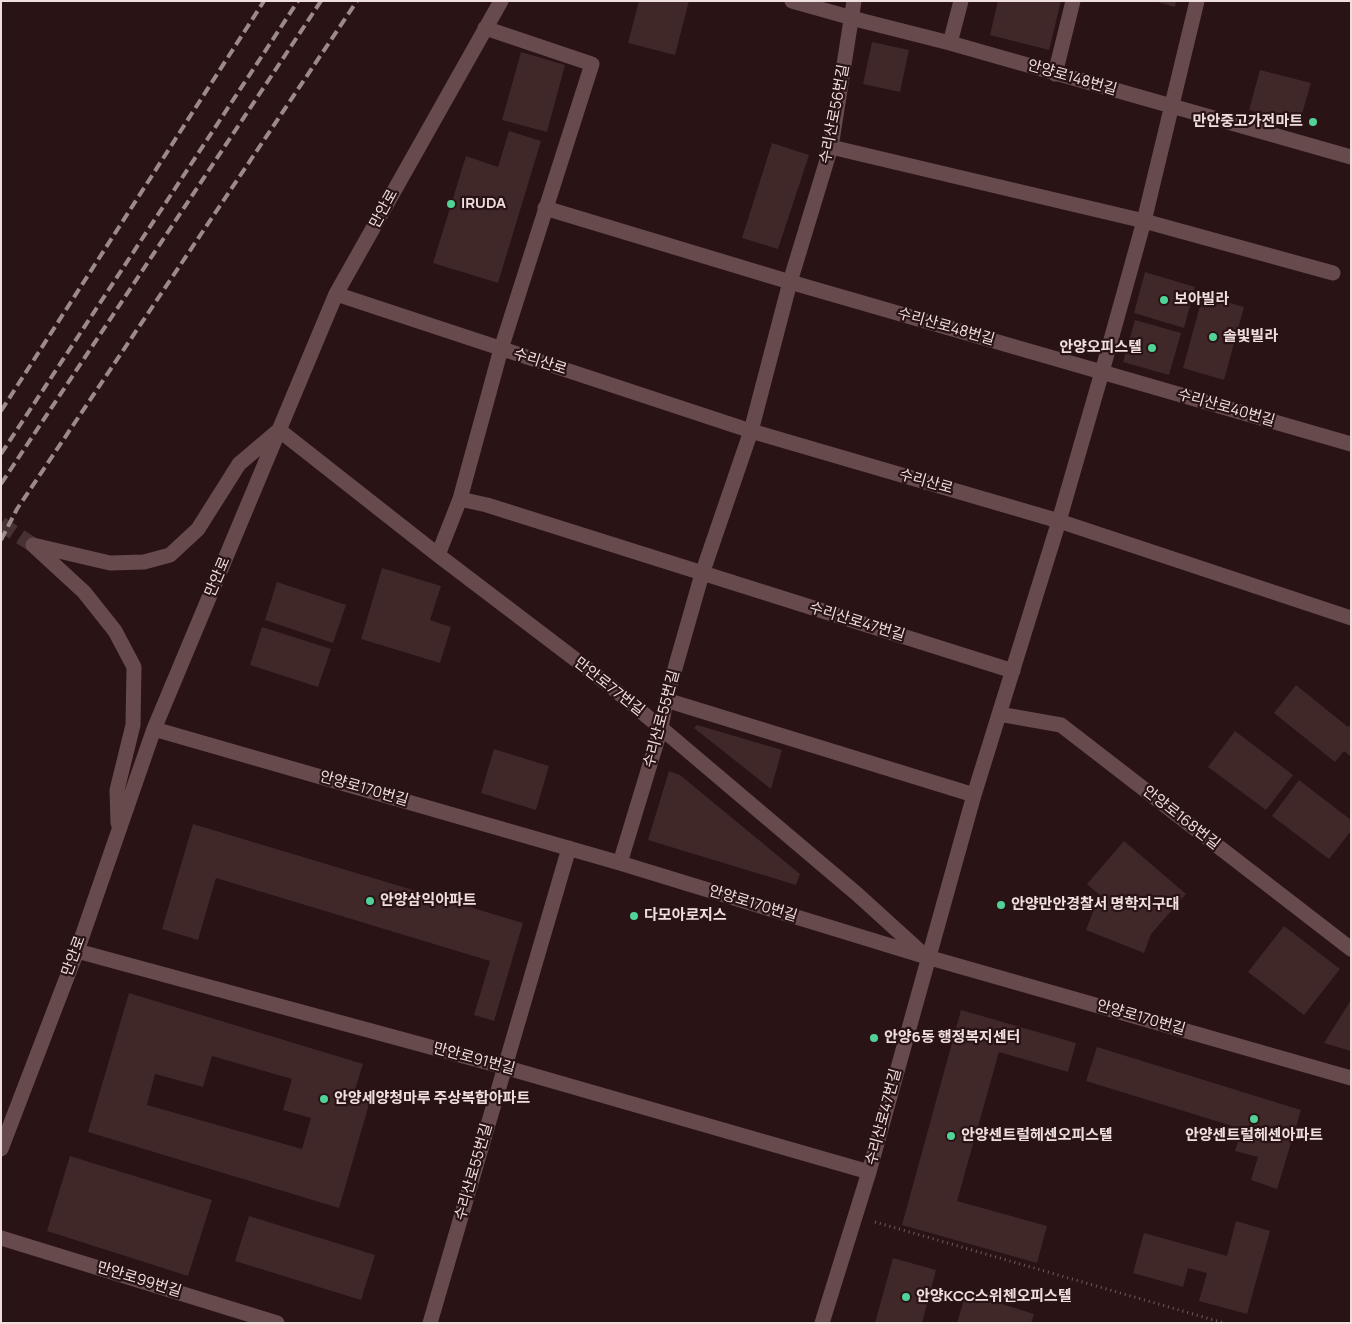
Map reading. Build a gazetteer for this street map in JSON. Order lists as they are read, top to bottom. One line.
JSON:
{"streets":{"street":["안양로148번길","수리산로56번길","만안로","수리산로48번길","수리산로","수리산로40번길","수리산로47번길","만안로77번길","수리산로55번길","안양로170번길","안양로168번길","만안로91번길","만안로99번길"]},"crossings":[["안양로148번길","수리산로56번길"],["수리산로56번길","수리산로48번길"],["수리산로56번길","수리산로"],["수리산로56번길","수리산로55번길"],["만안로","수리산로"],["만안로","만안로77번길"],["만안로","안양로170번길"],["만안로","만안로91번길"],["수리산로48번길","수리산로40번길"],["수리산로","수리산로47번길"],["수리산로","만안로77번길"],["수리산로","수리산로55번길"],["수리산로47번길","만안로77번길"],["수리산로47번길","수리산로55번길"],["수리산로47번길","안양로170번길"],["수리산로47번길","안양로168번길"],["수리산로47번길","만안로91번길"],["만안로77번길","수리산로55번길"],["만안로77번길","안양로170번길"],["수리산로55번길","안양로170번길"],["수리산로55번길","만안로91번길"]],"places":["만안중고가전마트","IRUDA","보아빌라","솔빛빌라","안양오피스텔","안양삼익아파트","안양만안경찰서 명학지구대","다모아로지스","안양6동 행정복지센터","안양세양청마루 주상복합아파트","안양센트럴헤센아파트","안양센트럴헤센오피스텔","안양KCC스위첸오피스텔"]}
